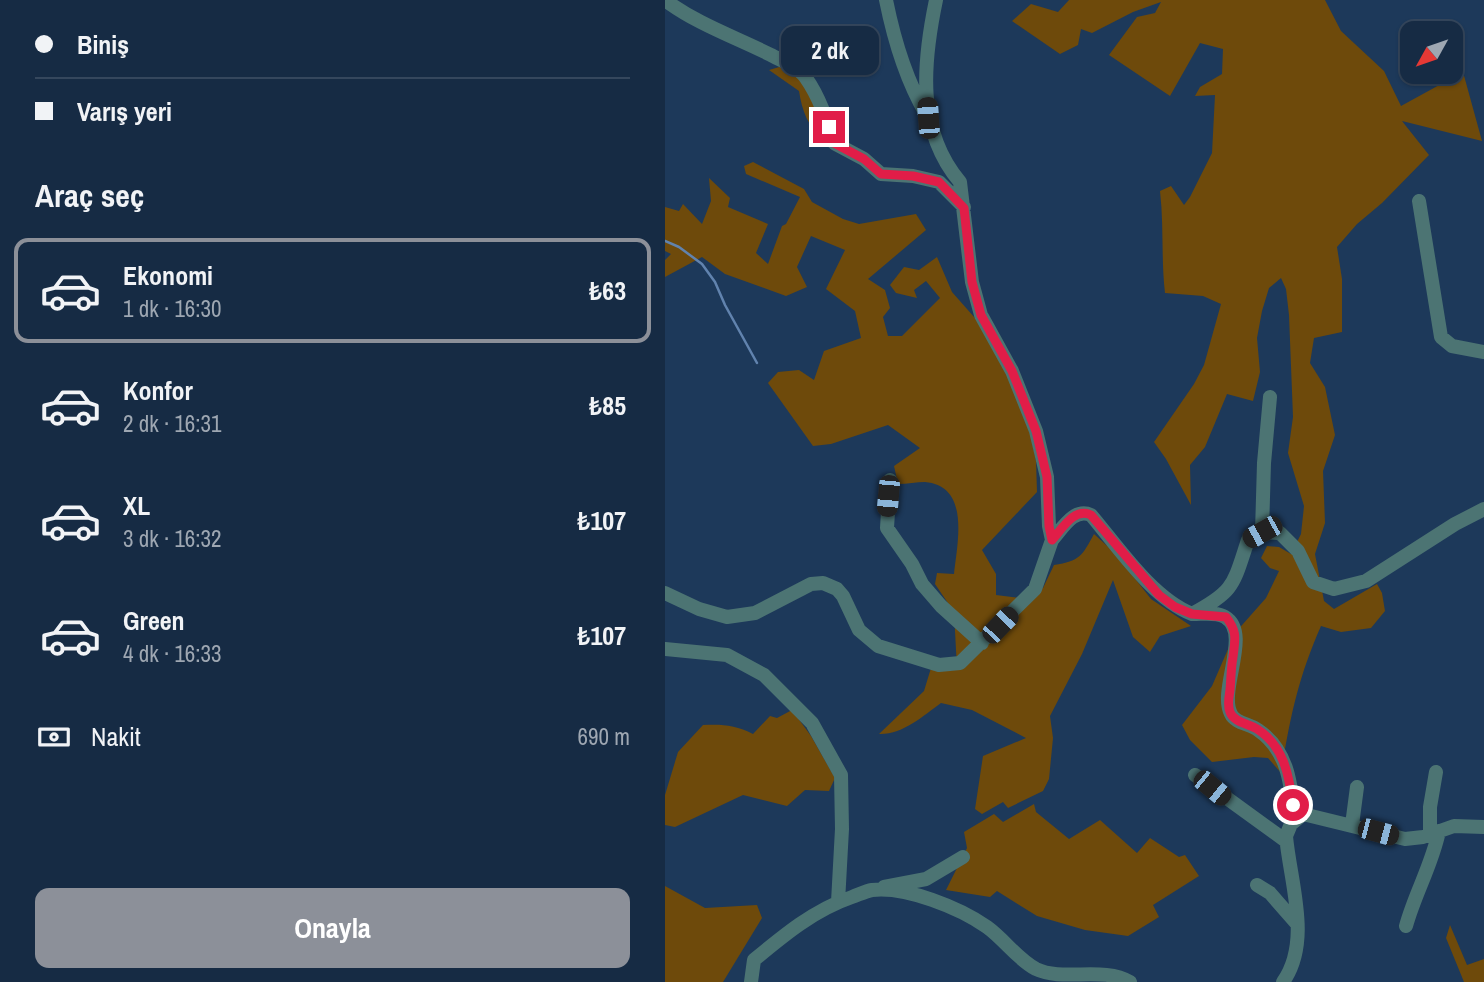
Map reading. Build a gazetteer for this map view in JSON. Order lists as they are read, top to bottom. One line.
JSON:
{"north":"bottom left","page":{"banner":["Biniş","Varış yeri"],"bubble":"2 dk","heading":"Araç seç","list":[{"name":"Ekonomi","note":"1 dk · 16:30","value":"₺63"},{"name":"Konfor","note":"2 dk · 16:31","value":"₺85"},{"name":"XL","note":"3 dk · 16:32","value":"₺107"},{"name":"Green","note":"4 dk · 16:33","value":"₺107"}],"pay":["Nakit","690 m"],"buttons":"Onayla"}}
